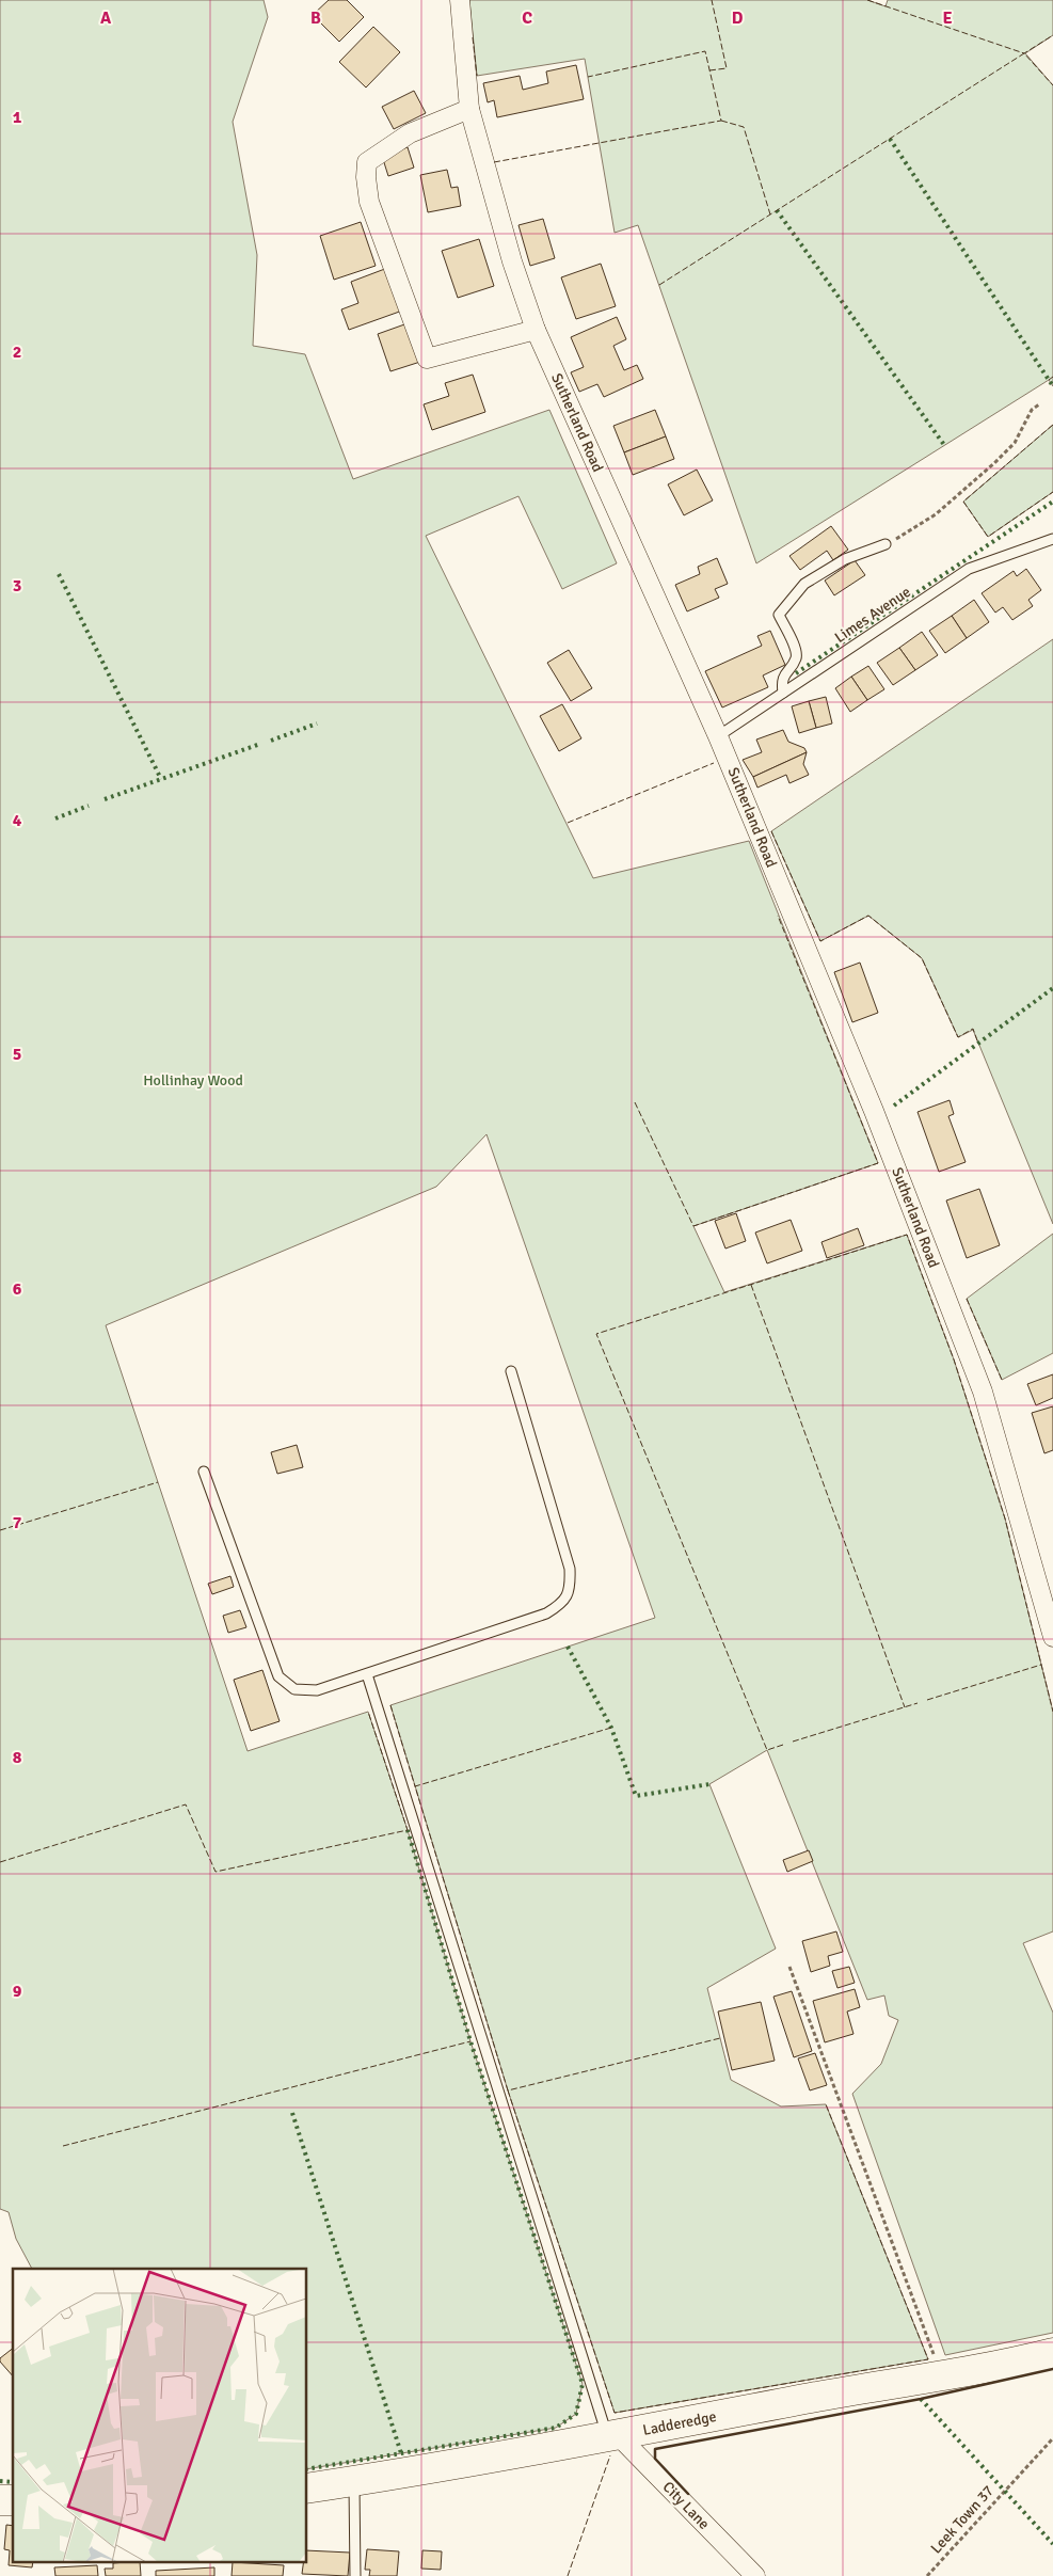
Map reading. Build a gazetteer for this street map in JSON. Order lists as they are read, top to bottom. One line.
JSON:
{"streets":{"highway":["Ladderedge"],"street":["Sutherland Road","City Lane"],"lane":["Limes Avenue"],"path":["Leek Town 37"]},"crossings":[["Sutherland Road","Limes Avenue"],["Ladderedge","City Lane"]],"parks":["Hollinhay Wood"],"grid":{"columns":["A","B","C","D","E"],"rows":["1","2","3","4","5","6","7","8","9"]}}
